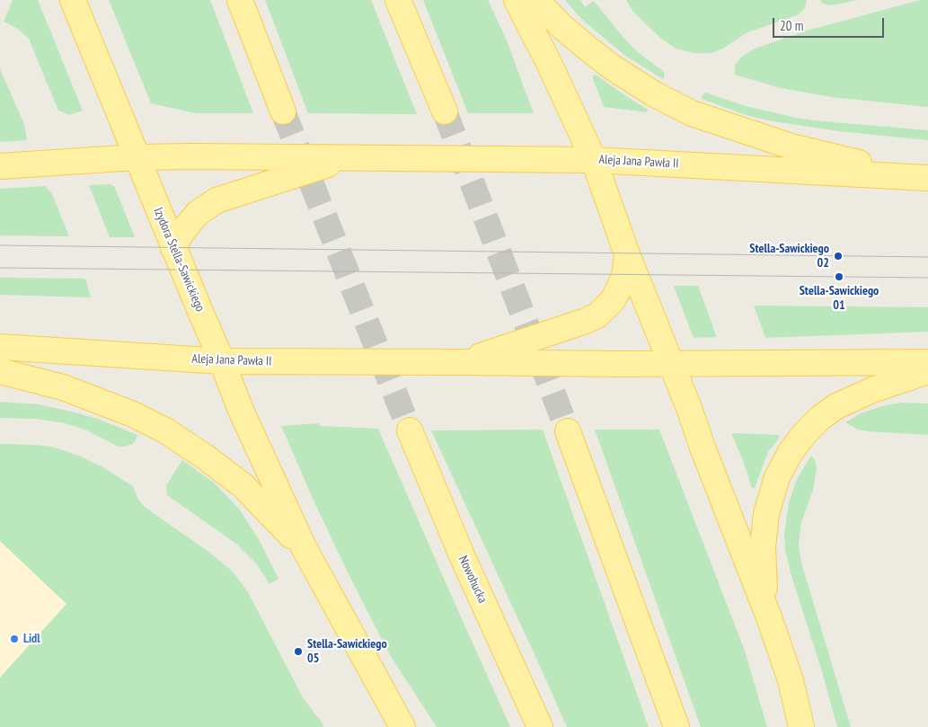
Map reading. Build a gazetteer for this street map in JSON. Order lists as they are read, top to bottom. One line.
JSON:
{"streets":{"main road":["Aleja Jana Pawła II","Izydora Stella-Sawickiego","Nowohucka"]},"crossings":[["Aleja Jana Pawła II","Izydora Stella-Sawickiego"]],"places":["Stella-Sawickiego 02","Stella-Sawickiego 01","Lidl","Stella-Sawickiego 05"],"scale_bar":"20 m"}
